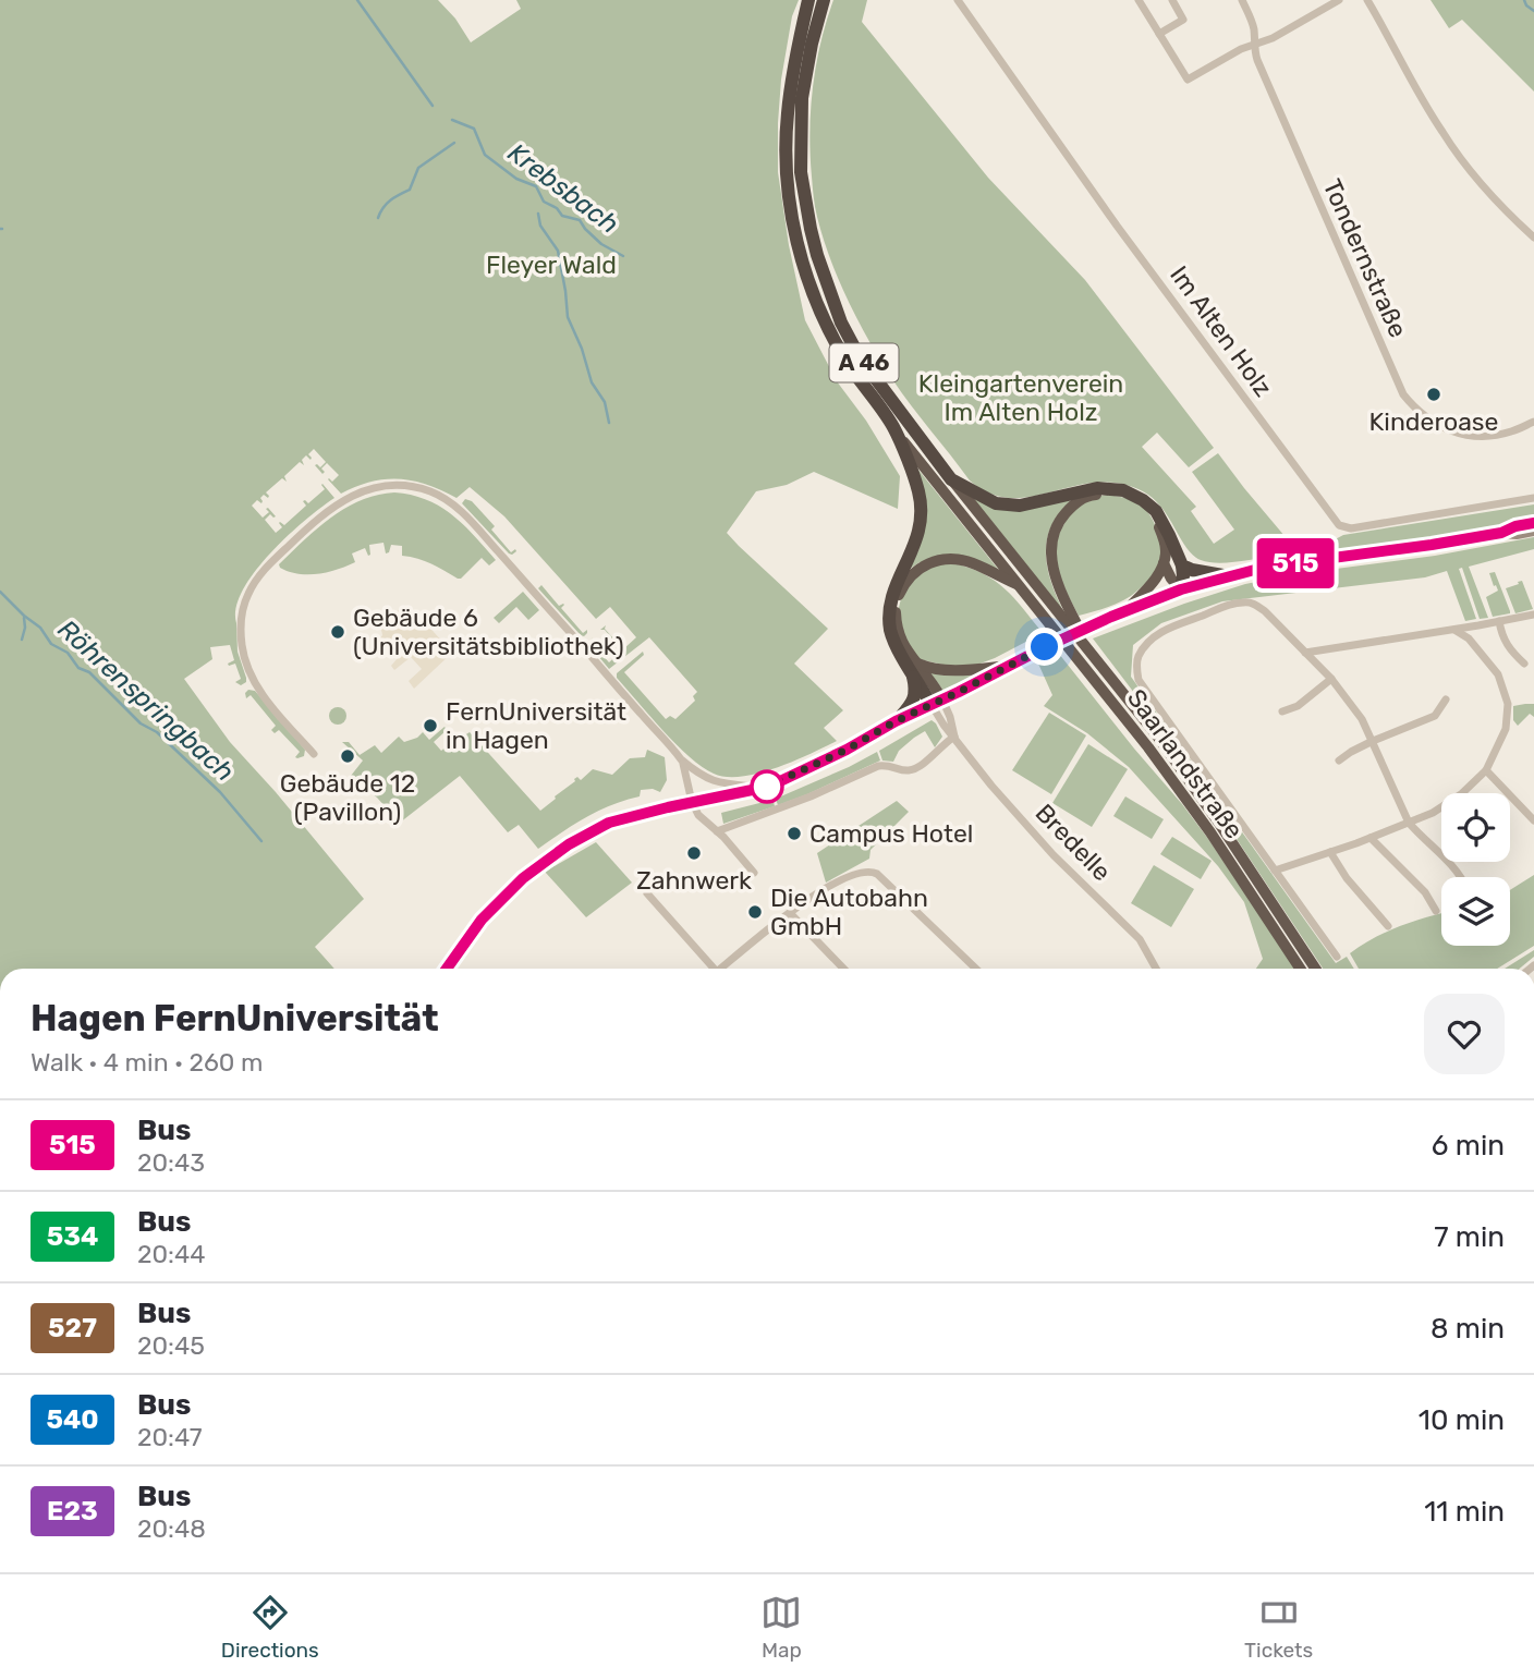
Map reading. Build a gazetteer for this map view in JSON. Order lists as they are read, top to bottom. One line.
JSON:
{"streets":{"highway":["A 46","Saarlandstraße"],"street":["Tondernstraße","Im Alten Holz","Bredelle"]},"crossings":[["A 46","Saarlandstraße"]],"water":["Krebsbach","Röhrenspringbach"],"parks":["Fleyer Wald","Kleingartenverein Im Alten Holz"],"places":["Kinderoase","Gebäude 6 (Universitätsbibliothek)","FernUniversität in Hagen","Gebäude 12 (Pavillon)","Campus Hotel","Zahnwerk","Die Autobahn GmbH"],"lines":["bus line 515"],"page":{"on_map":"515","heading":["Hagen FernUniversität","Walk · 4 min · 260 m"],"list":[{"mark":"515","name":"Bus","note":"20:43","value":"6 min"},{"mark":"534","name":"Bus","note":"20:44","value":"7 min"},{"mark":"527","name":"Bus","note":"20:45","value":"8 min"},{"mark":"540","name":"Bus","note":"20:47","value":"10 min"},{"mark":"E23","name":"Bus","note":"20:48","value":"11 min"}],"tabs":["Directions","Map","Tickets"]}}
